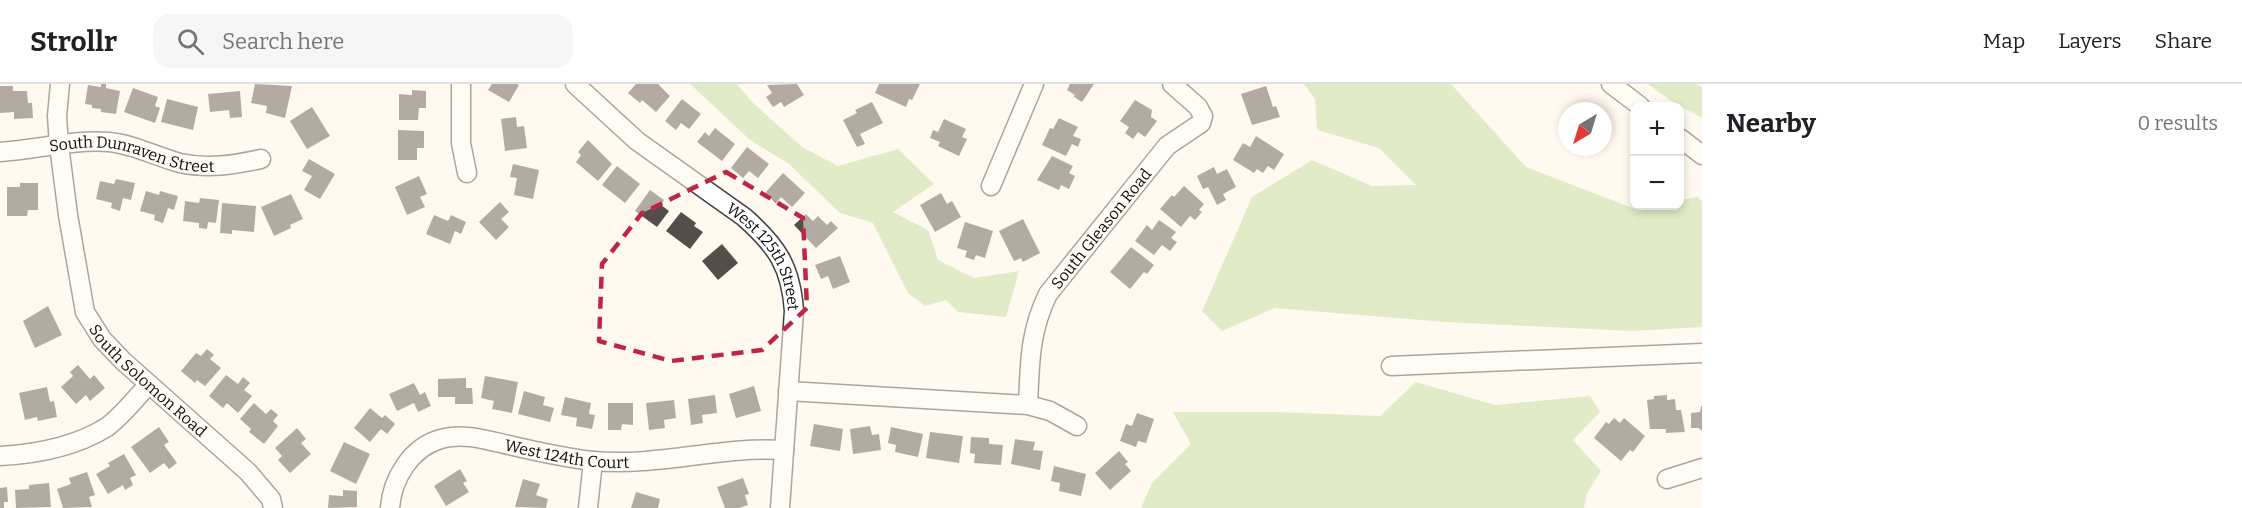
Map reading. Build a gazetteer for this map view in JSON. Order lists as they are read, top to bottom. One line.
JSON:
{"streets":{"street":["South Dunraven Street","South Gleason Road","West 125th Street","South Solomon Road","West 124th Court"]},"crossings":[["South Dunraven Street","South Solomon Road"],["West 125th Street","West 124th Court"]],"north":"bottom left","page":{"header":"Strollr","search":"Search here","nav":["Map","Layers","Share"],"heading":["Nearby","0 results"],"map_buttons":["+","−"]}}
